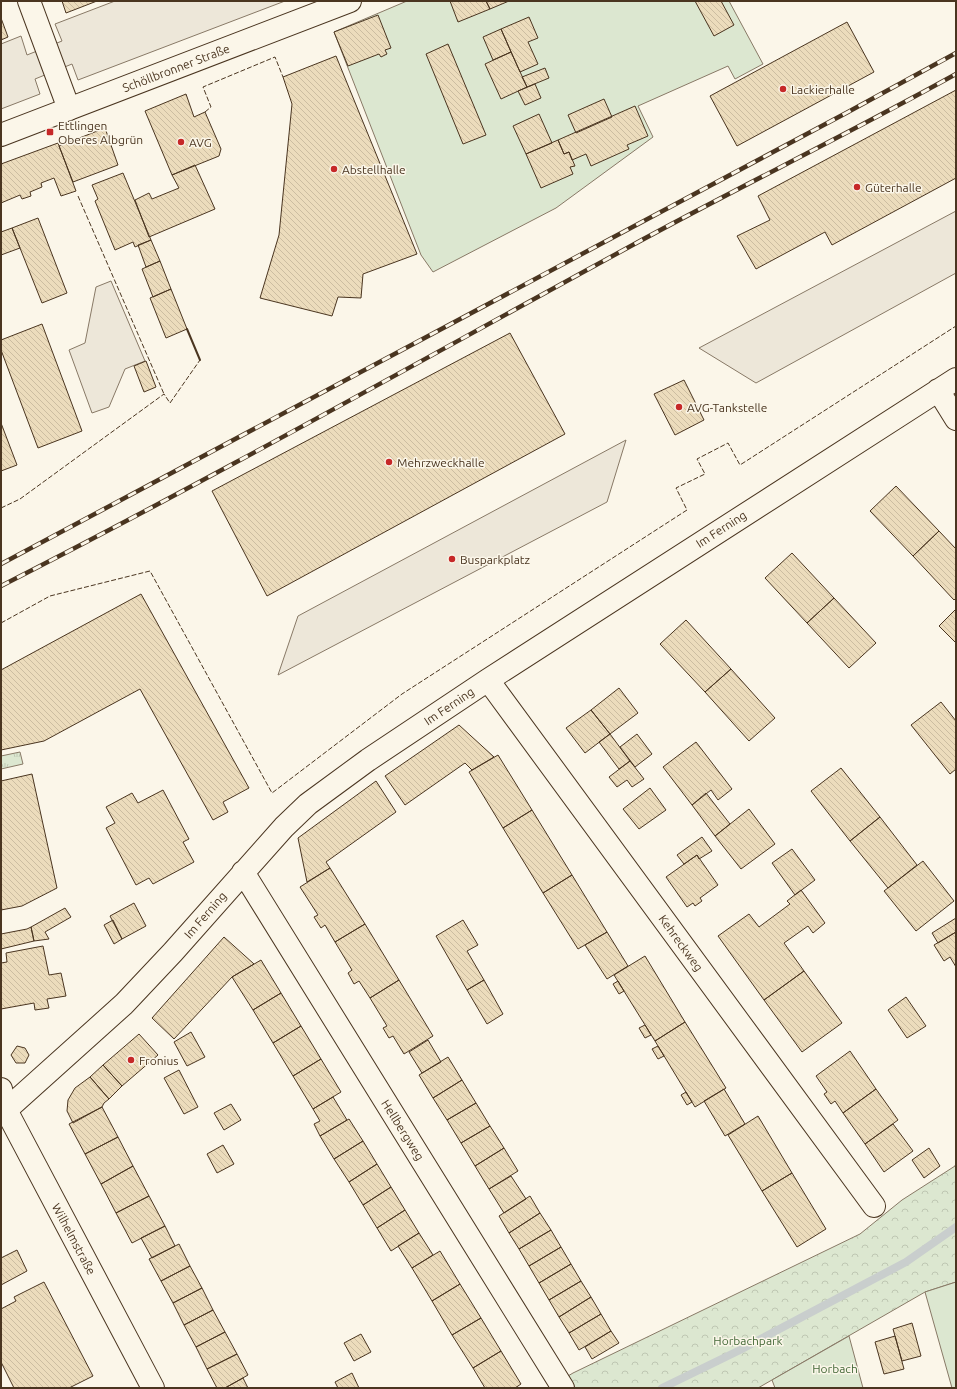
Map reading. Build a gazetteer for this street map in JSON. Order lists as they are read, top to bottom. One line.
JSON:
{"streets":{"street":["Schöllbronner Straße","Im Ferning","Kehreckweg","Hellbergweg","Wilhelmstraße"]},"crossings":[["Im Ferning","Kehreckweg"],["Im Ferning","Hellbergweg"],["Im Ferning","Wilhelmstraße"]],"parks":["Horbachpark","Horbach"],"places":{"other":["Lackierhalle","AVG","Abstellhalle","Güterhalle","AVG-Tankstelle","Mehrzweckhalle","Busparkplatz","Fronius"],"transit":["Ettlingen Oberes Albgrün"]}}
